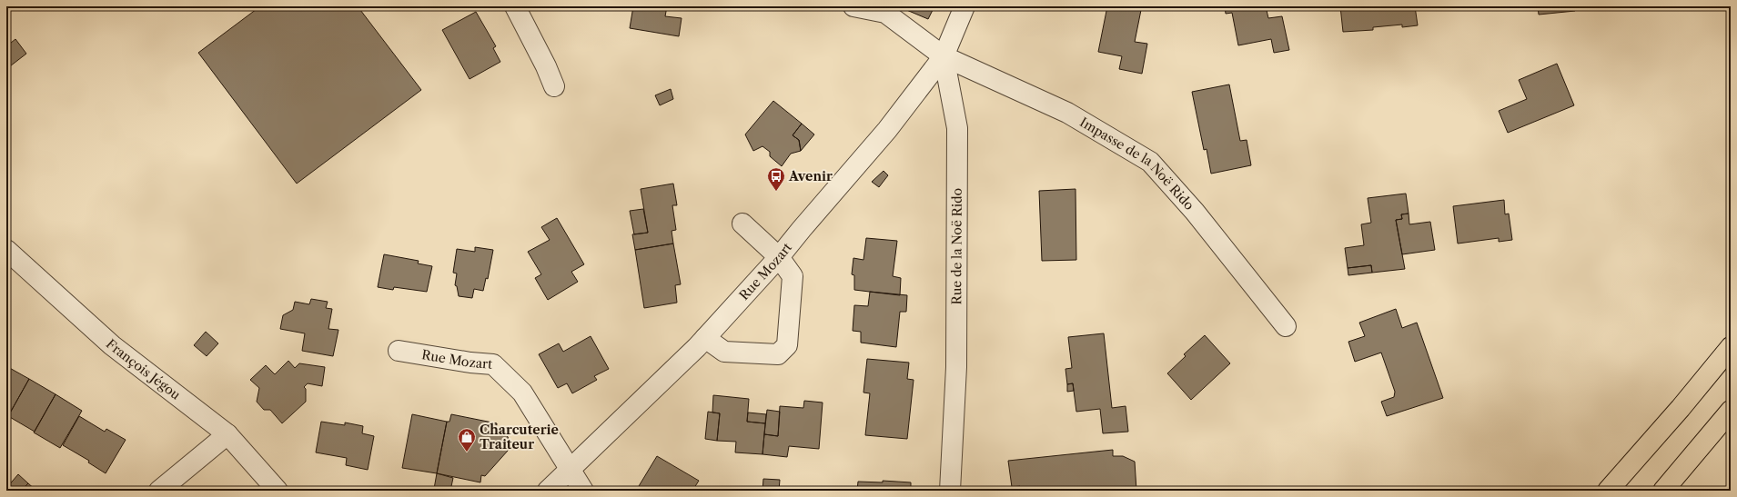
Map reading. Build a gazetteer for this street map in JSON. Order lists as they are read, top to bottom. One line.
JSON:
{"streets":{"street":["Impasse de la Noë Rido","Rue de la Noë Rido","Rue Mozart","François Jégou"]},"crossings":[["Impasse de la Noë Rido","Rue de la Noë Rido"],["Impasse de la Noë Rido","Rue Mozart"],["Rue de la Noë Rido","Rue Mozart"]],"places":{"bus stop":["Avenir"],"shop":["Charcuterie Traiteur"]}}
